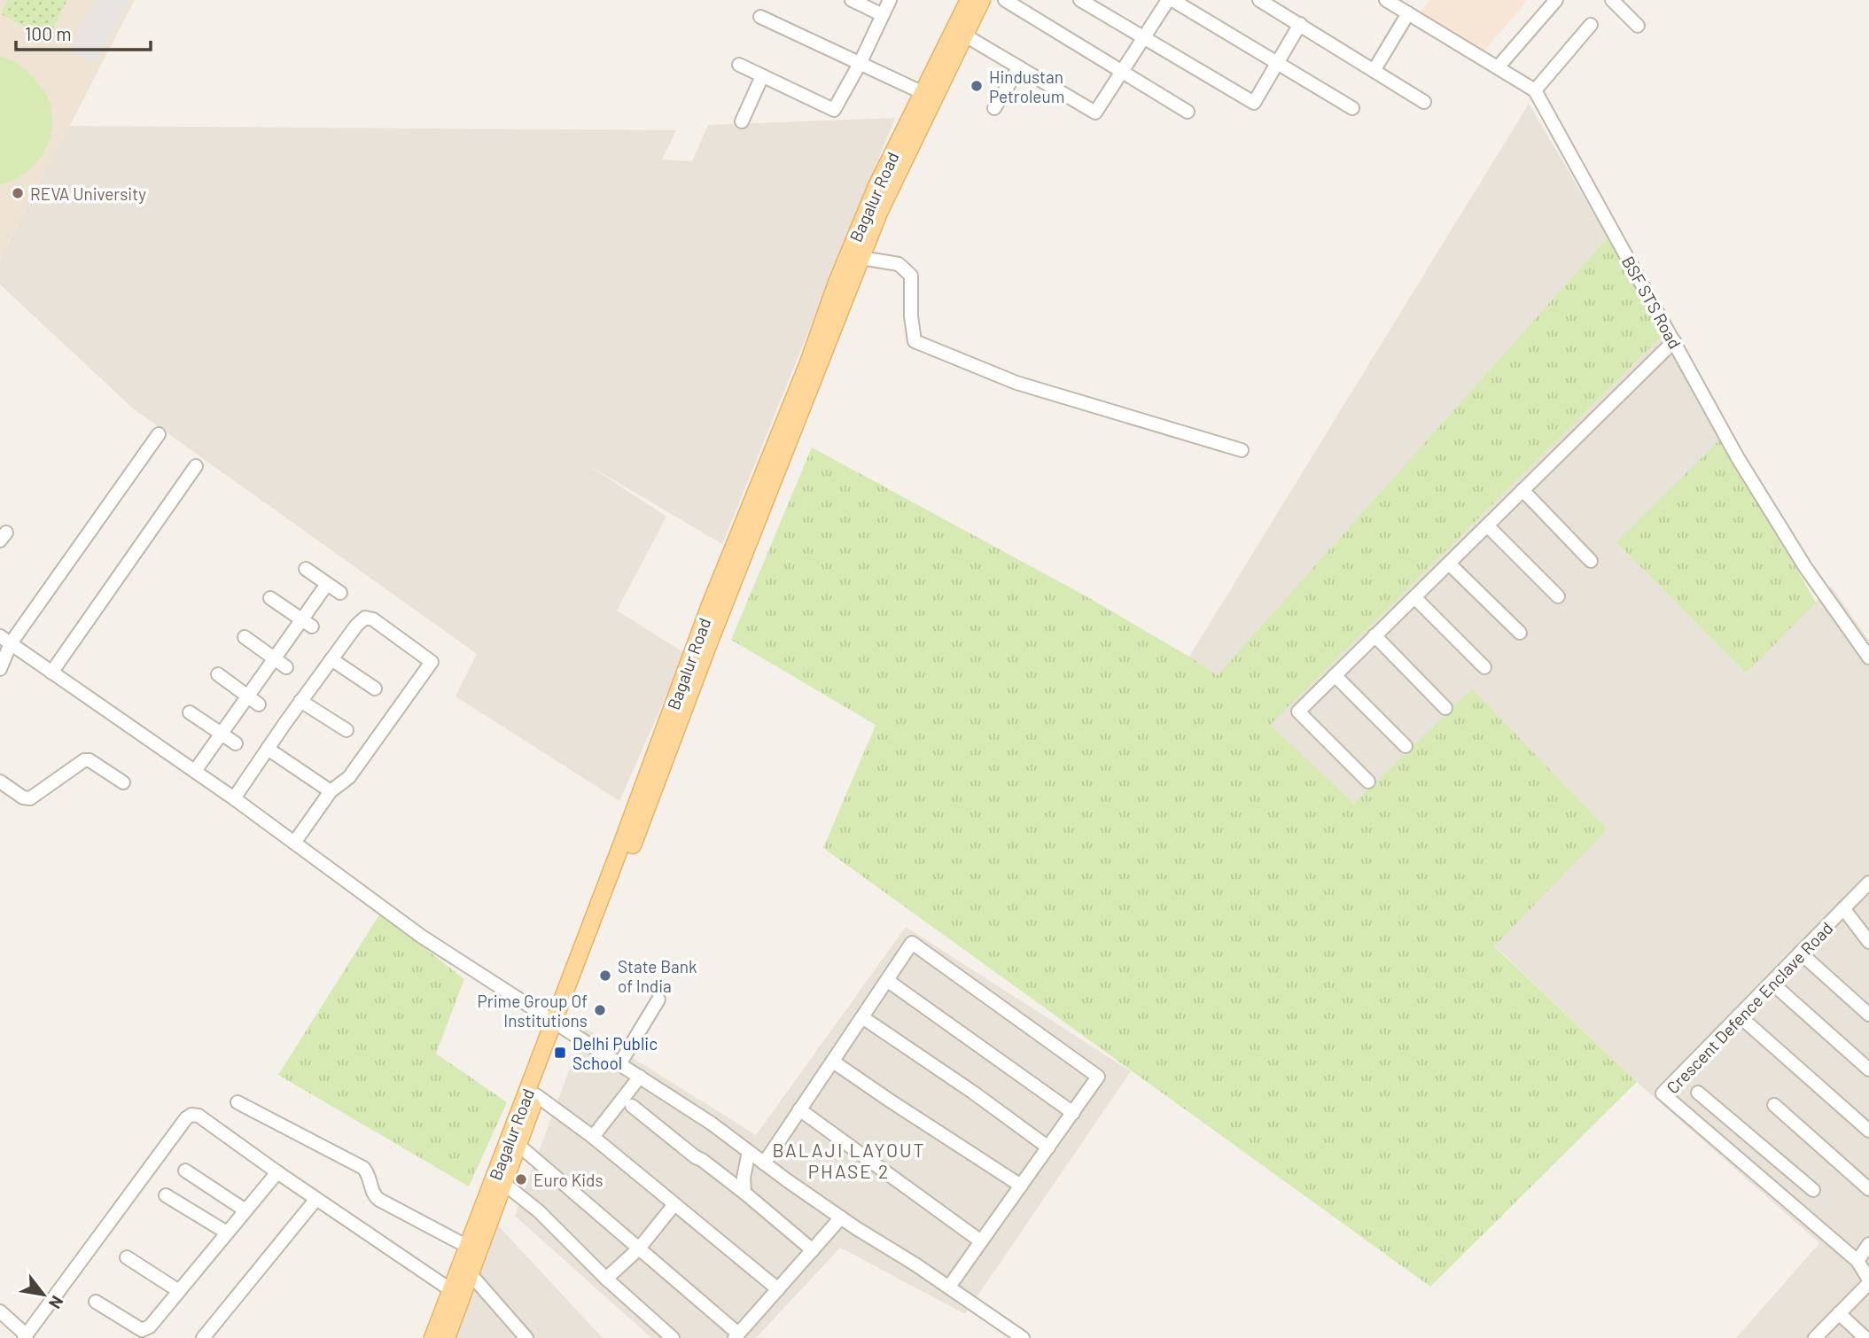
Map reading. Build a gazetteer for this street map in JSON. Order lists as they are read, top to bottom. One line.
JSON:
{"streets":{"main road":["Bagalur Road"],"street":["BSF STS Road","Crescent Defence Enclave Road"]},"districts":["BALAJI LAYOUT PHASE 2"],"places":{"other":["Hindustan Petroleum","REVA University","State Bank of India","Prime Group Of Institutions","Euro Kids"],"transit":["Delhi Public School"]},"scale_bar":"100 m","north":"bottom right"}
